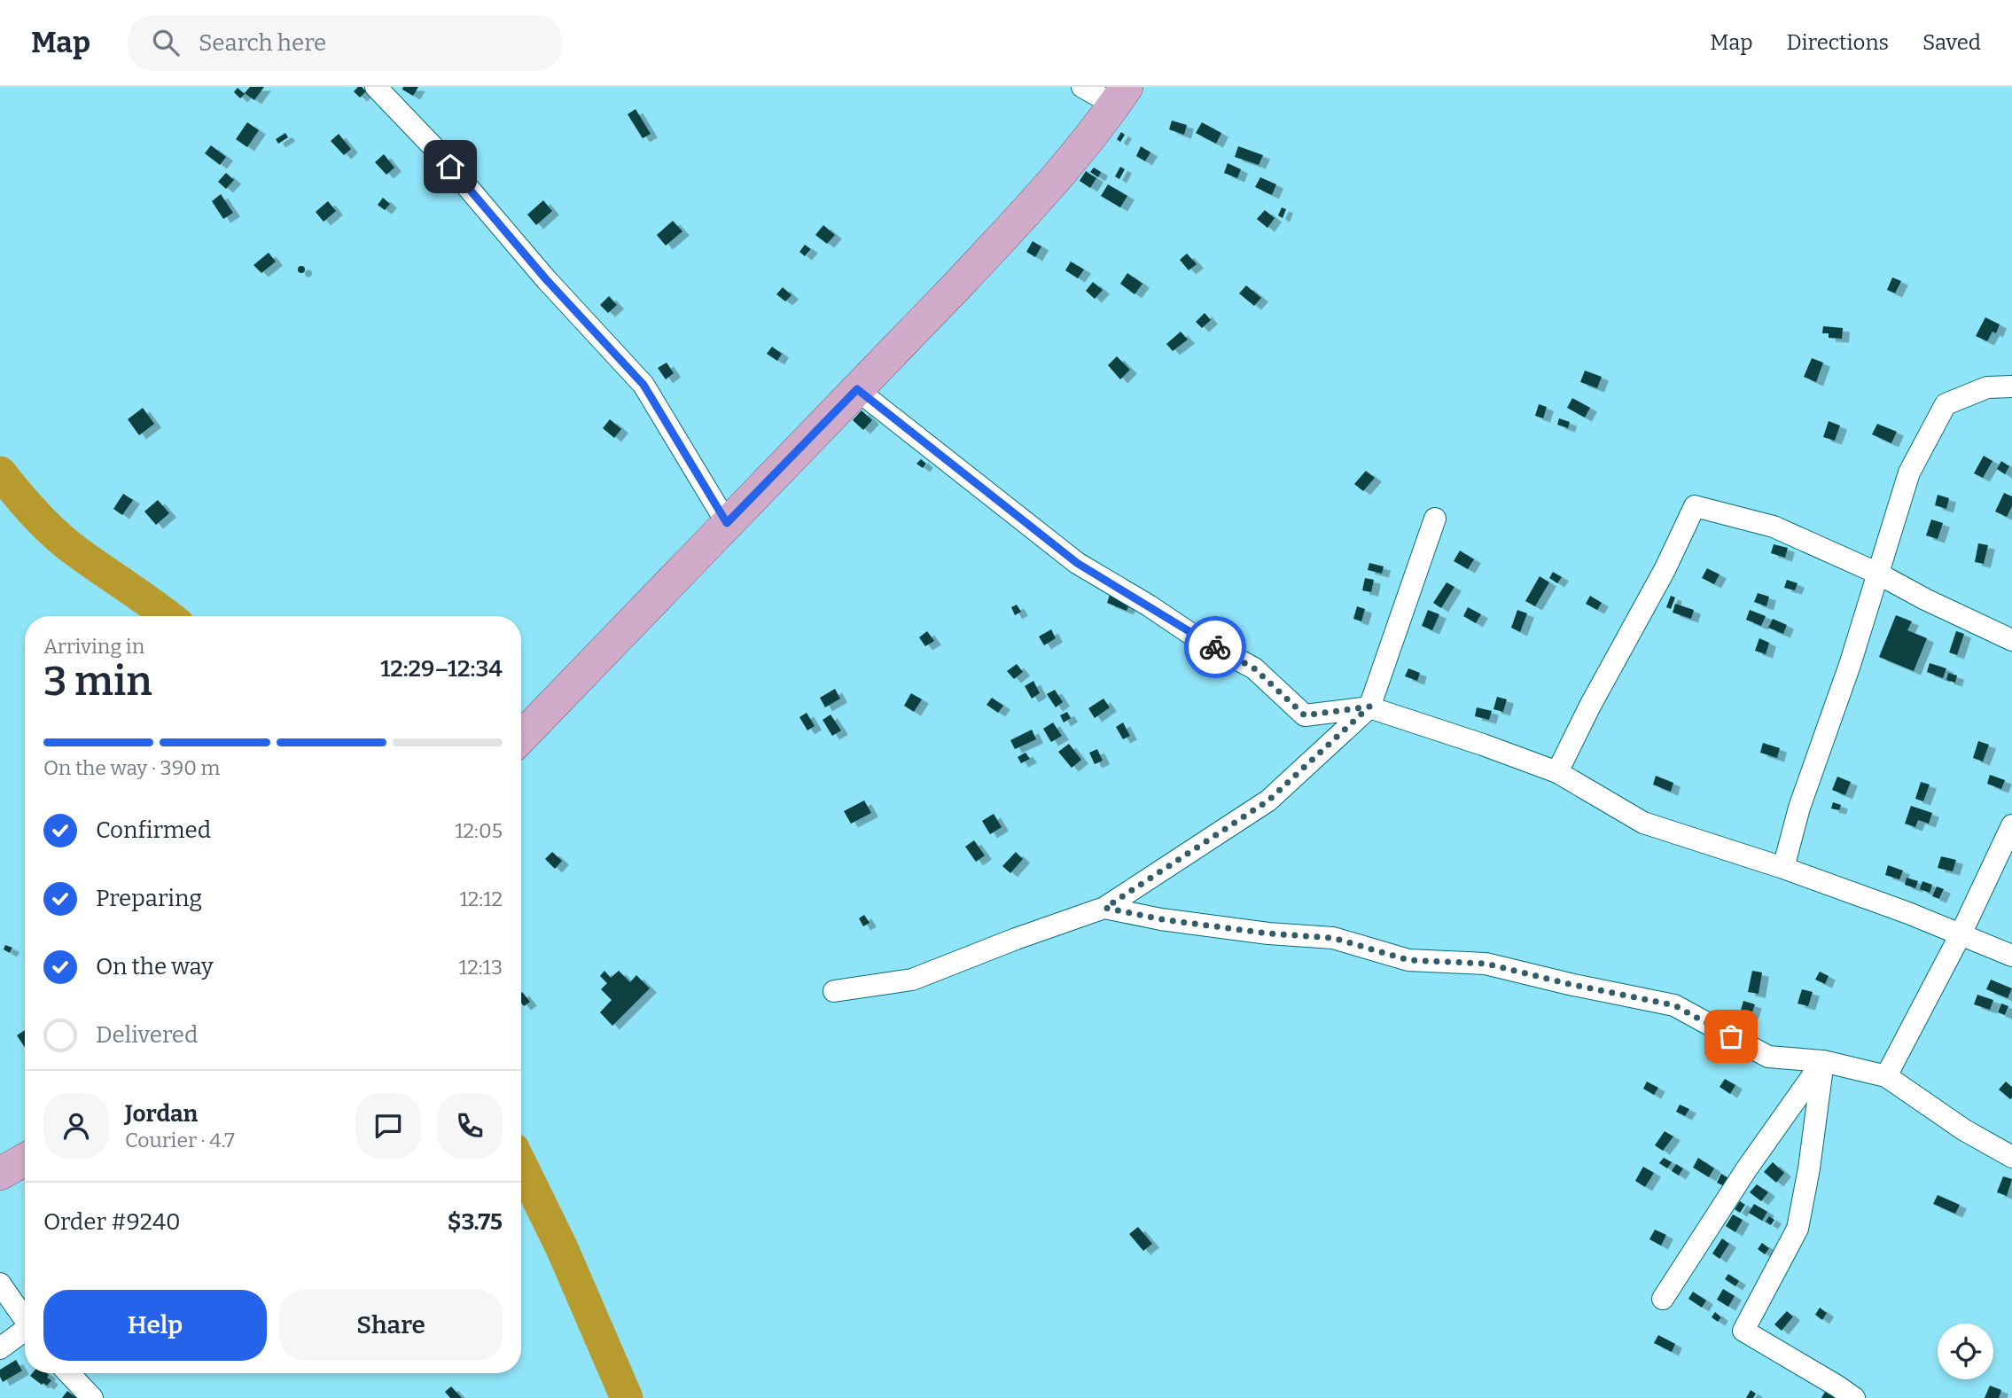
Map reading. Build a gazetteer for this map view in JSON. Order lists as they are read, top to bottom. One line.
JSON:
{"page":{"header":"Map","search":"Search here","nav":["Map","Directions","Saved"],"heading":["3 min","Arriving in","12:29–12:34"],"panel":["Jordan","Courier · 4.7","Order #9240","$3.75"],"bar":"On the way · 390 m","list":[["Confirmed","12:05"],["Preparing","12:12"],["On the way","12:13"],"Delivered"],"buttons":["Help","Share"]}}
